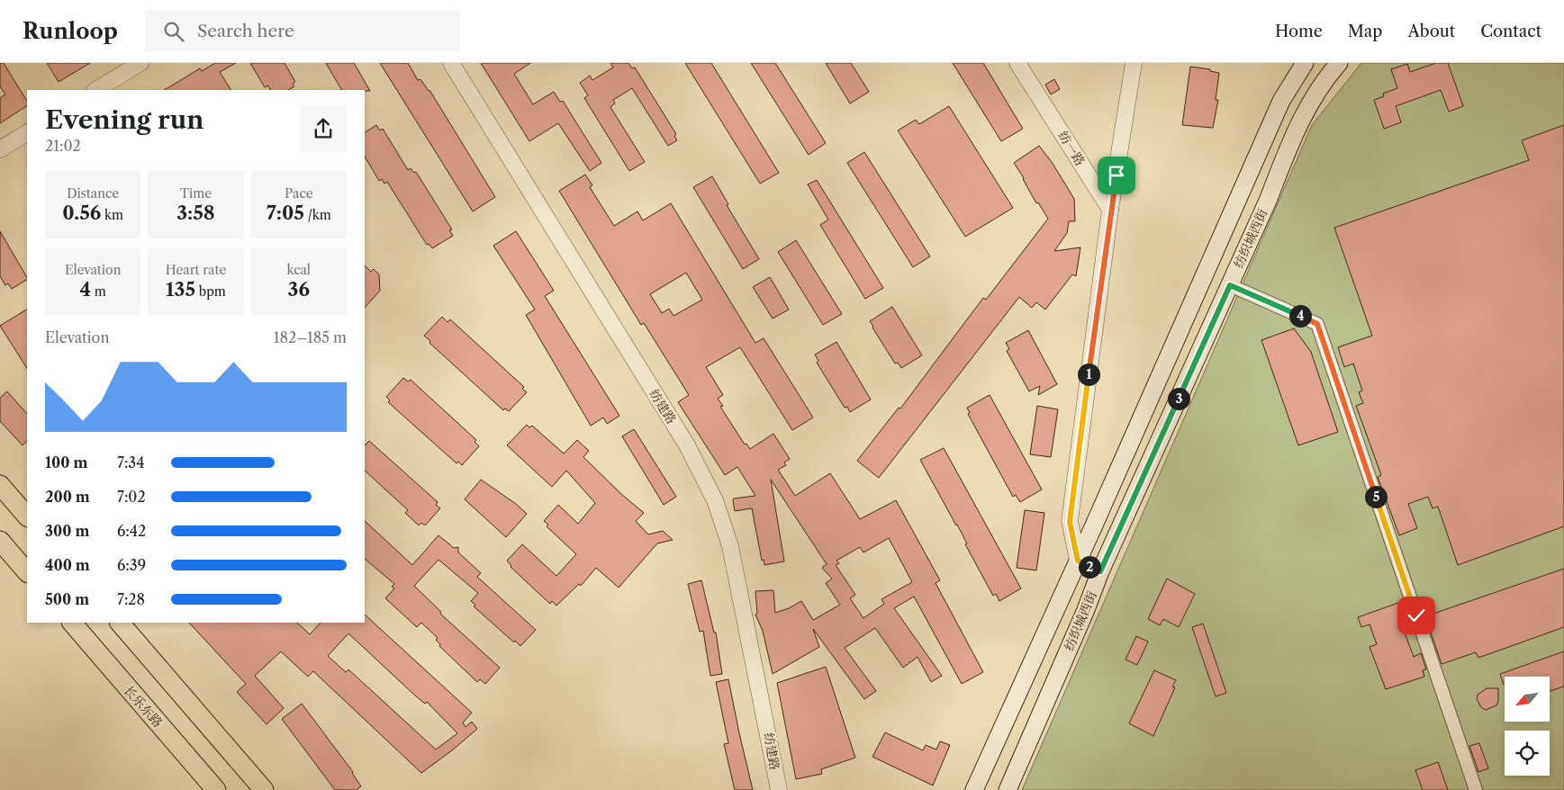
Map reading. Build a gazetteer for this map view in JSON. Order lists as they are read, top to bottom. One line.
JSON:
{"streets":{"main road":["纺织城西街","长乐东路"],"street":["纺一路","纺建路"]},"north":"bottom left","page":{"header":"Runloop","search":"Search here","nav":["Home","Map","About","Contact"],"heading":["Evening run","21:02"],"stats":[["Distance","0.56 km"],["Time","3:58"],["Pace","7:05 /km"],["Elevation","4 m"],["Heart rate","135 bpm"],["kcal","36"]],"pins":["4","1","3","5","2"],"chart":["Elevation","182–185 m"],"list":[{"name":"100 m","note":"7:34"},{"name":"200 m","note":"7:02"},{"name":"300 m","note":"6:42"},{"name":"400 m","note":"6:39"},{"name":"500 m","note":"7:28"}]}}
